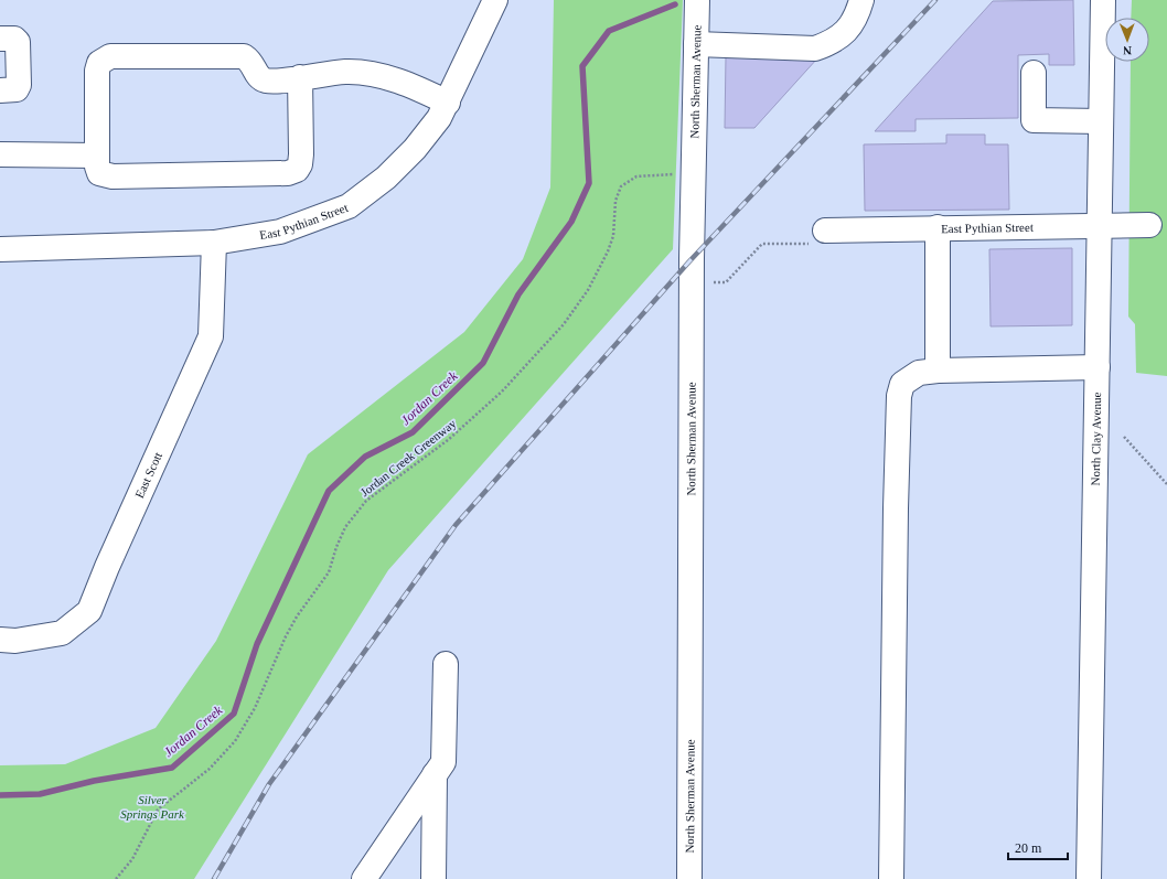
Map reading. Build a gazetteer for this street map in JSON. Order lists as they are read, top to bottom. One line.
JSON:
{"streets":{"street":["North Sherman Avenue","East Pythian Street","North Clay Avenue","East Scott"],"path":["Jordan Creek Greenway"]},"crossings":[["East Pythian Street","North Clay Avenue"],["East Pythian Street","East Scott"]],"water":["Jordan Creek"],"parks":["Silver Springs Park"],"scale_bar":"20 m","north":"bottom"}
